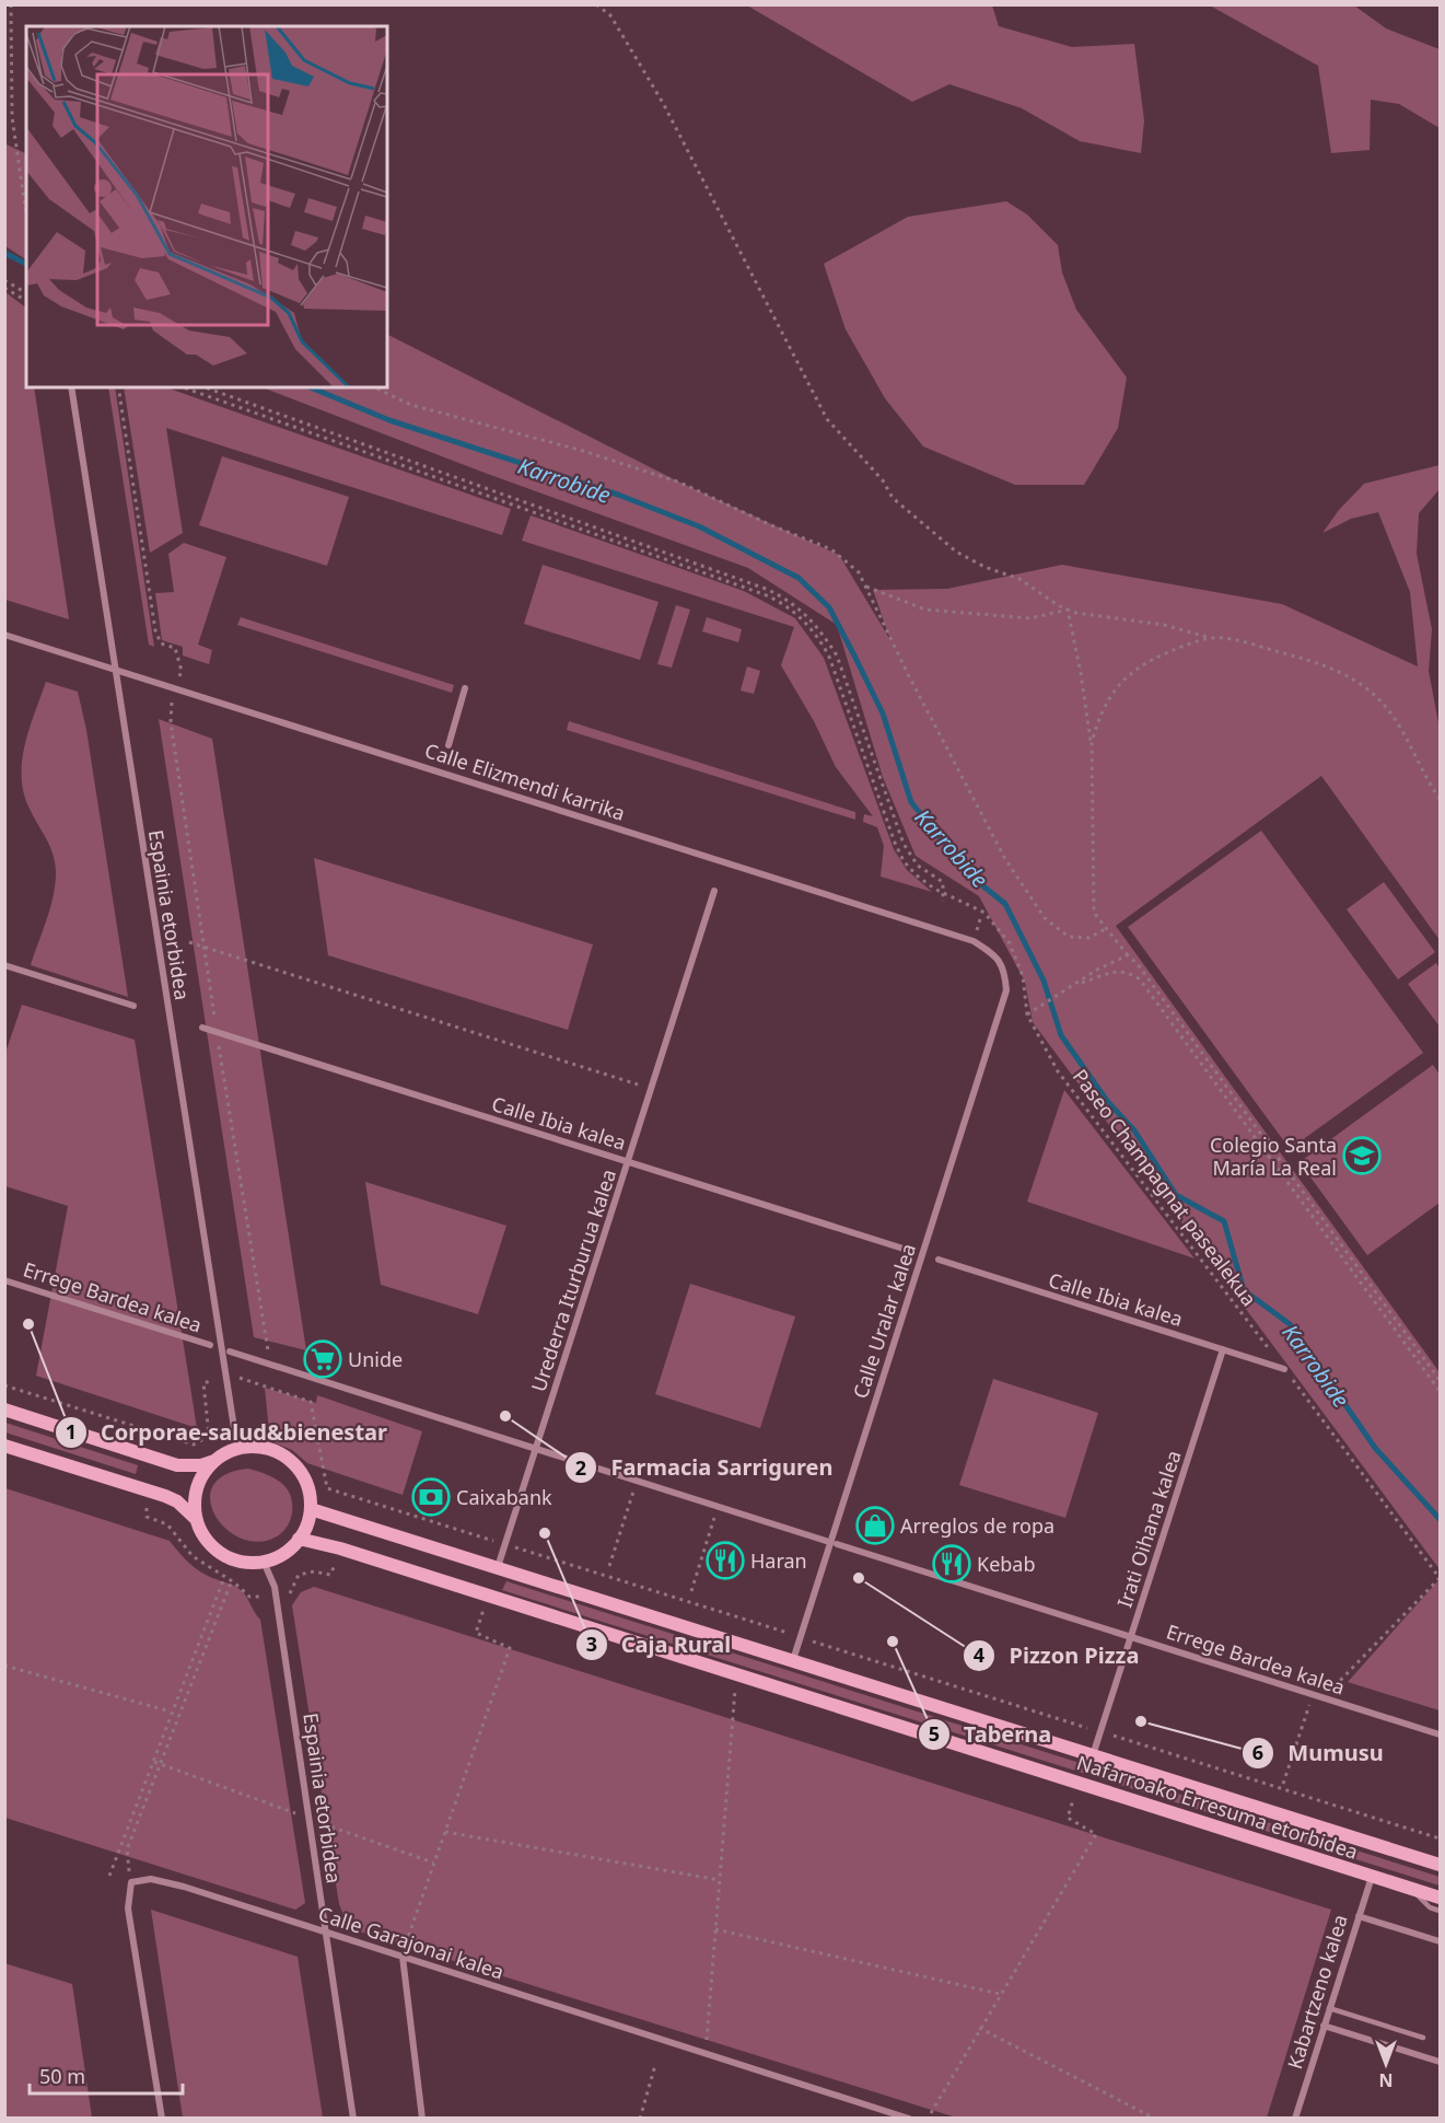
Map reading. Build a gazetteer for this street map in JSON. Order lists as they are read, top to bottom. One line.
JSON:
{"streets":{"street":["Calle Elizmendi karrika","Espainia etorbidea","Calle Ibia kalea","Urederra Iturburua kalea","Errege Bardea kalea","Calle Uralar kalea","Irati Oihana kalea","Nafarroako Erresuma etorbidea","Calle Garajonai kalea","Kabartzeno kalea"],"path":["Paseo Champagnat pasealekua"]},"crossings":[["Calle Elizmendi karrika","Espainia etorbidea"],["Calle Elizmendi karrika","Calle Uralar kalea"],["Espainia etorbidea","Calle Ibia kalea"],["Espainia etorbidea","Nafarroako Erresuma etorbidea"],["Espainia etorbidea","Calle Garajonai kalea"],["Calle Ibia kalea","Paseo Champagnat pasealekua"],["Calle Ibia kalea","Urederra Iturburua kalea"],["Calle Ibia kalea","Irati Oihana kalea"],["Urederra Iturburua kalea","Nafarroako Erresuma etorbidea"],["Errege Bardea kalea","Irati Oihana kalea"],["Calle Uralar kalea","Nafarroako Erresuma etorbidea"],["Irati Oihana kalea","Nafarroako Erresuma etorbidea"],["Nafarroako Erresuma etorbidea","Kabartzeno kalea"]],"water":["Karrobide"],"places":{"school or university":["Colegio Santa María La Real"],"other":["Corporae-salud&bienestar","Farmacia Sarriguren","Caja Rural","Pizzon Pizza","Taberna","Mumusu"],"supermarket":["Unide"],"bank":["Caixabank"],"shop":["Arreglos de ropa"],"restaurant":["Haran","Kebab"]},"scale_bar":"50 m","north":"bottom"}
